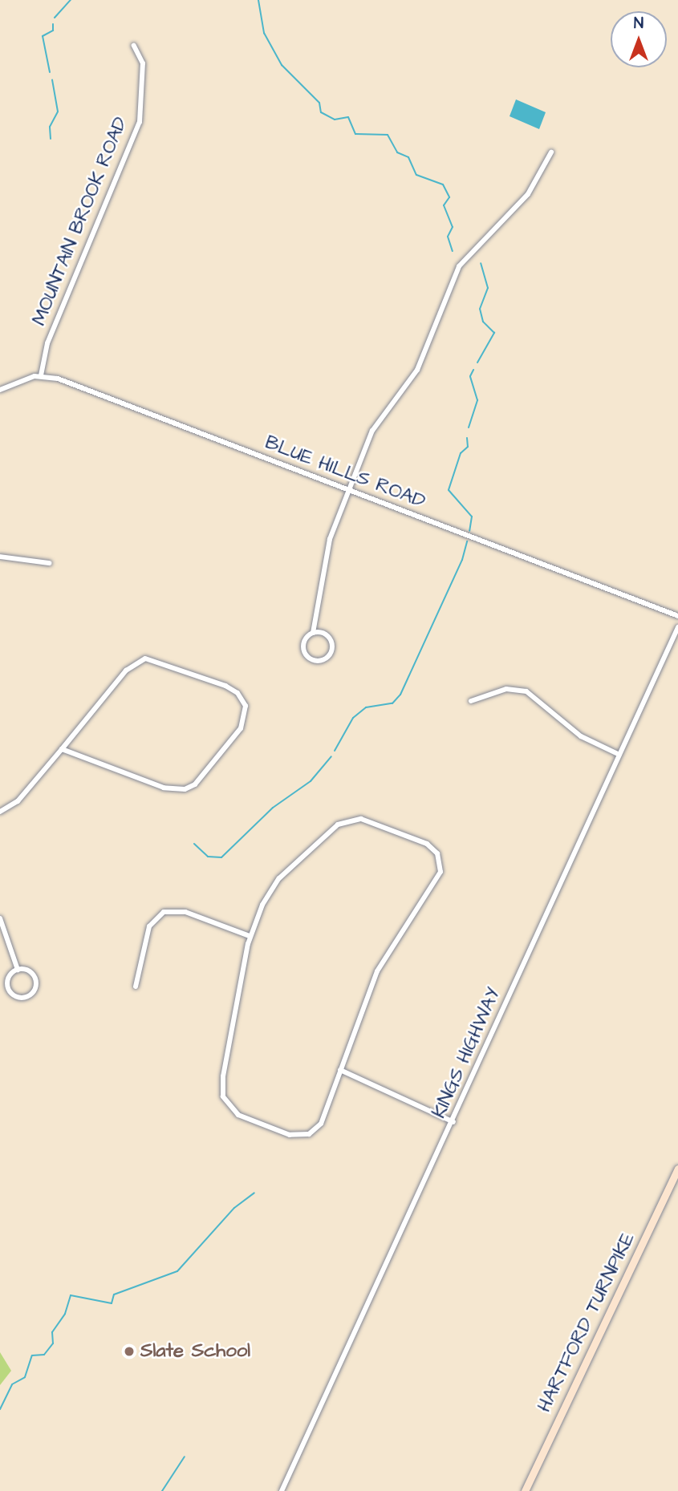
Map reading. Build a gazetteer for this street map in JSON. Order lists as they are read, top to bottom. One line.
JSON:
{"streets":{"main road":["HARTFORD TURNPIKE"],"street":["MOUNTAIN BROOK ROAD","BLUE HILLS ROAD","KINGS HIGHWAY"]},"crossings":[["MOUNTAIN BROOK ROAD","BLUE HILLS ROAD"]],"places":["Slate School"],"north":"top"}
